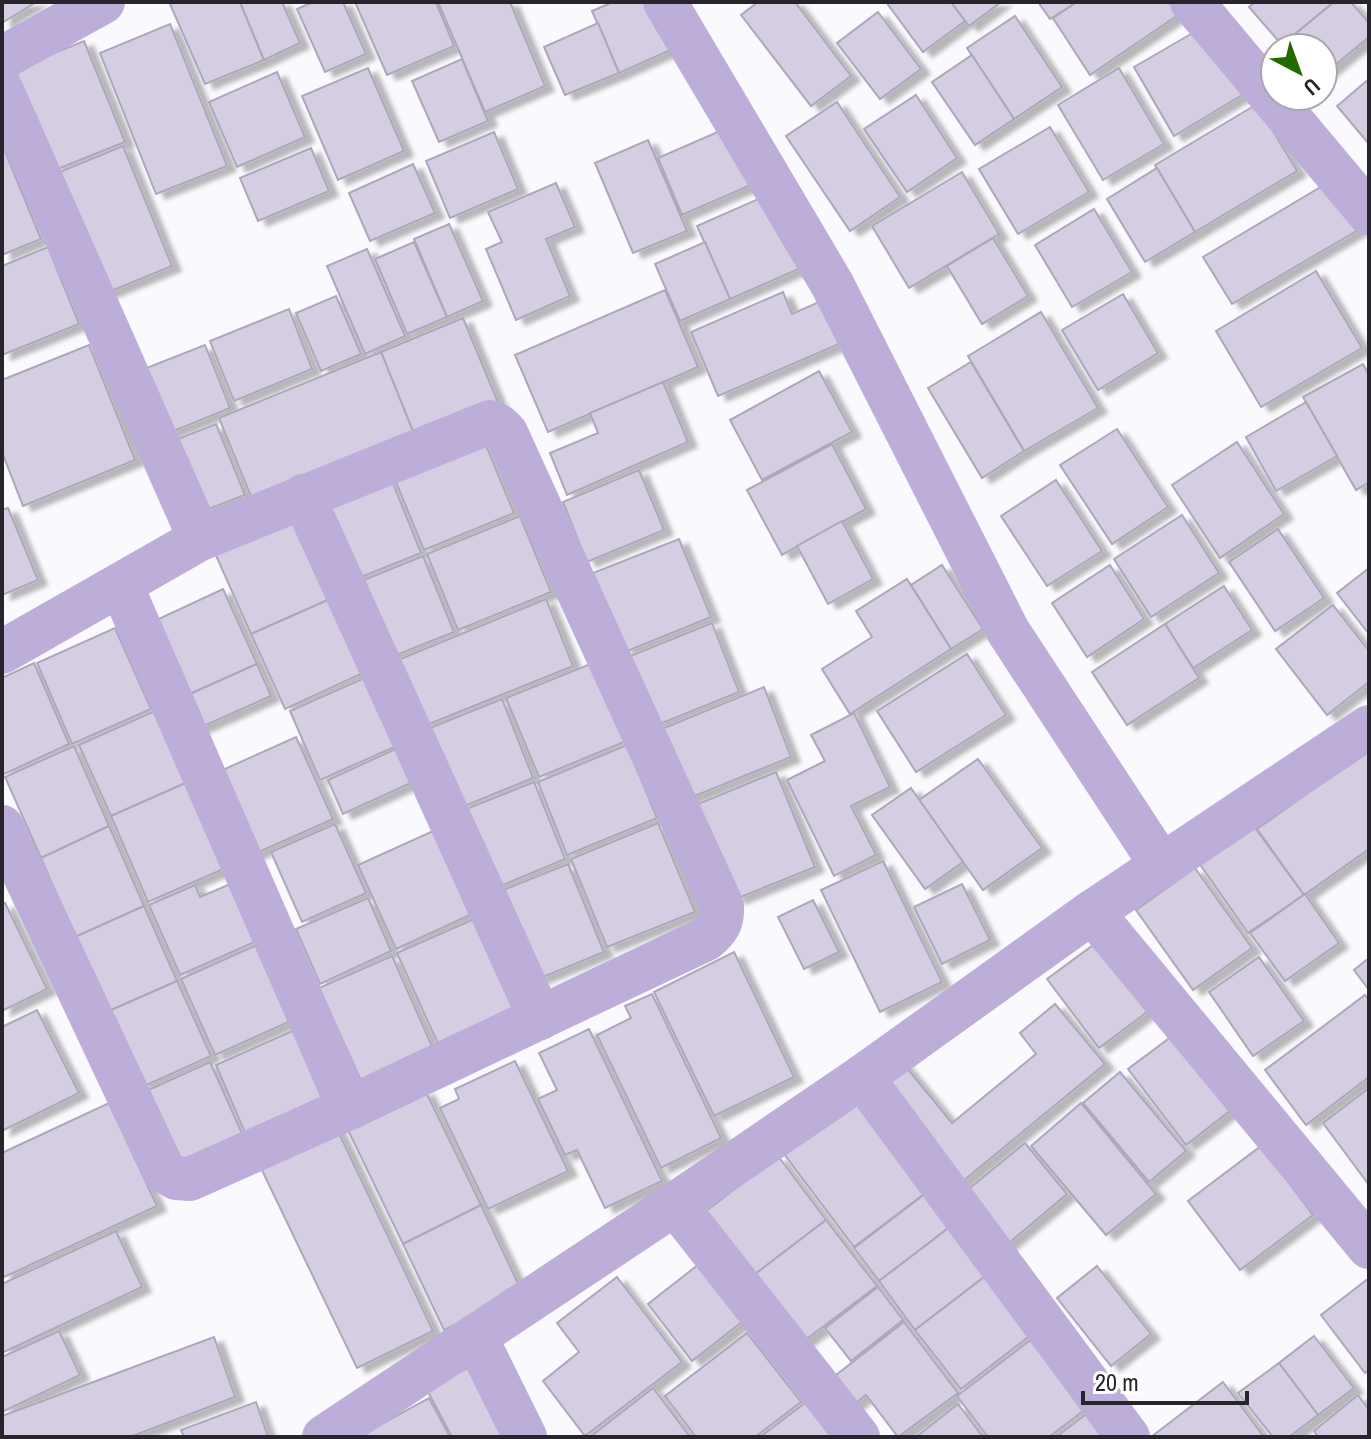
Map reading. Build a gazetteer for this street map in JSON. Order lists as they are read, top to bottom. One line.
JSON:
{"scale_bar":"20 m","north":"bottom right"}
